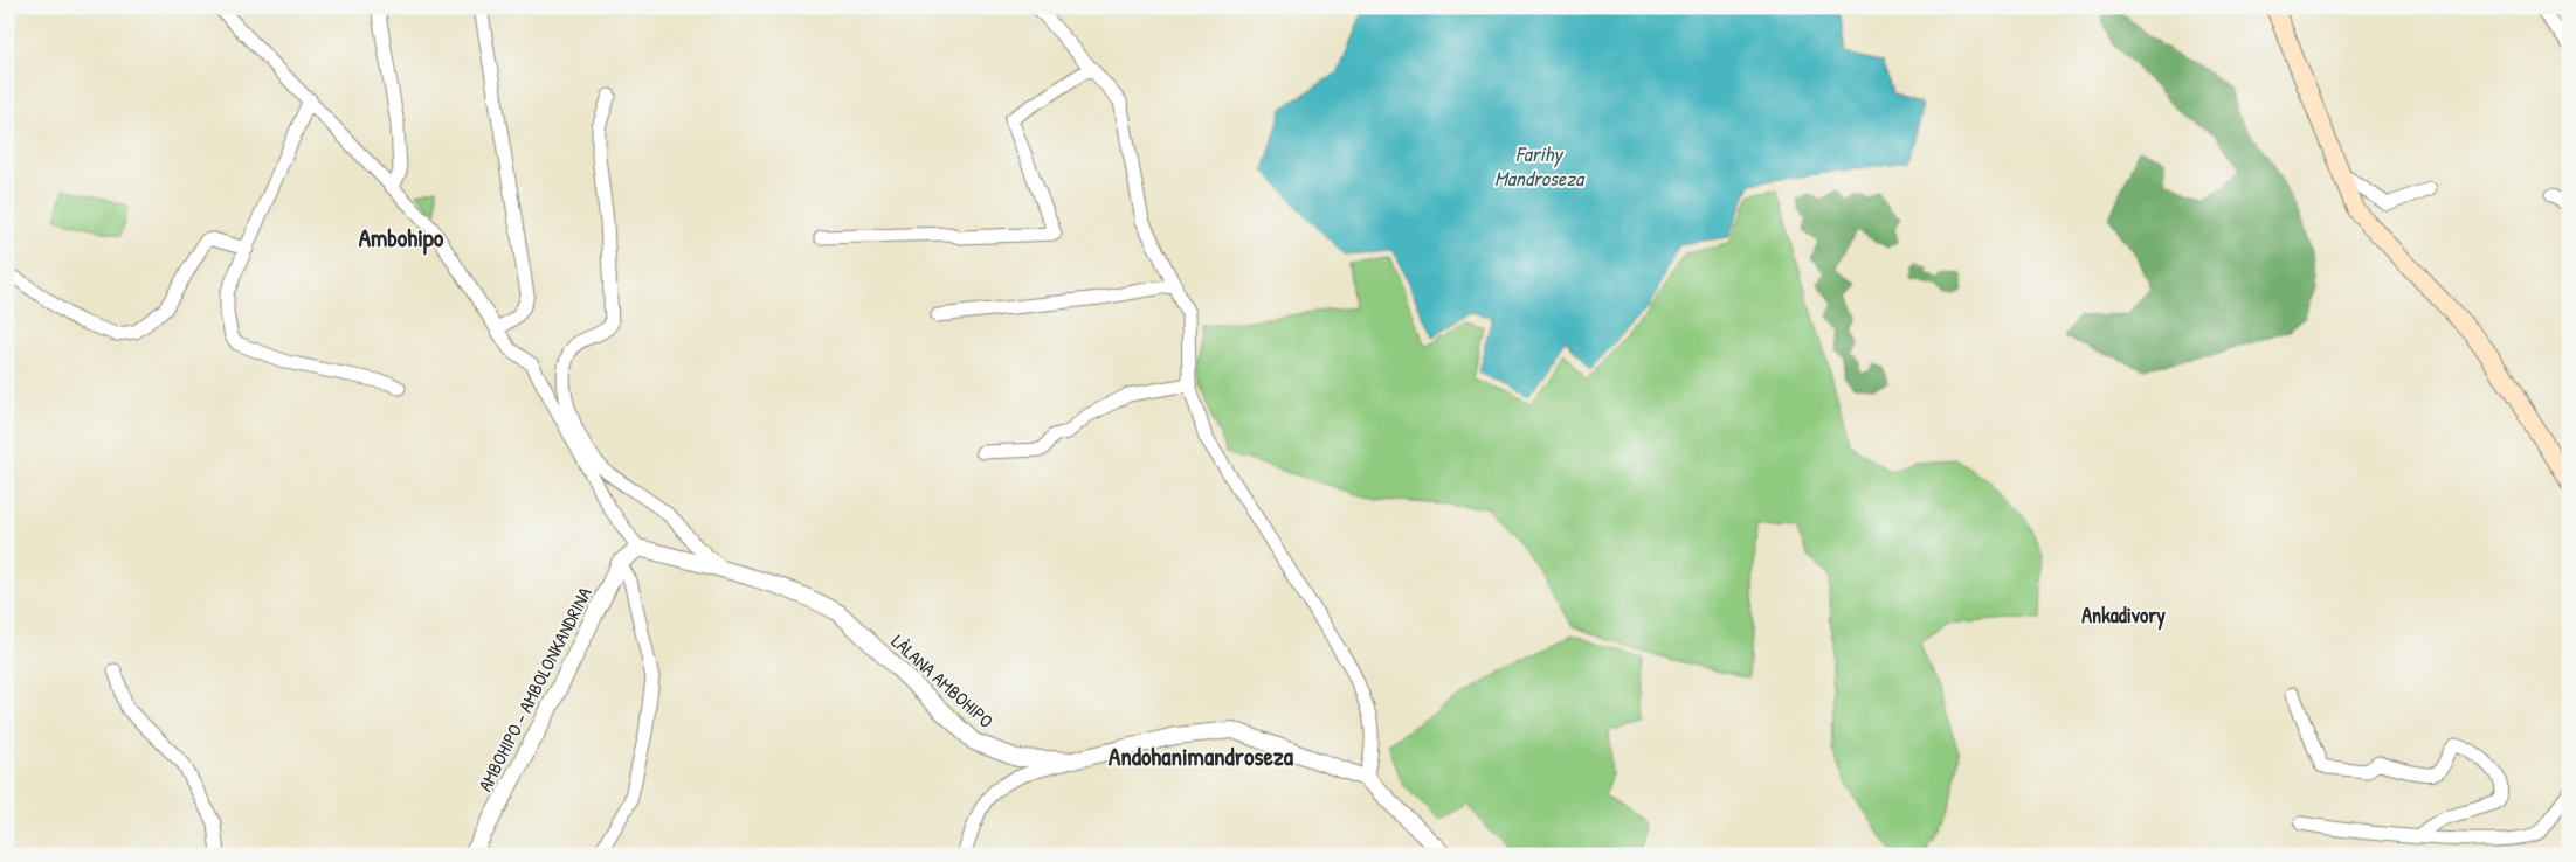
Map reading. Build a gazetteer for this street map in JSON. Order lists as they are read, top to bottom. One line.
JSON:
{"streets":{"street":["LÀLANA AMBOHIPO","AMBOHIPO - AMBOLONKANDRINA"]},"crossings":[["LÀLANA AMBOHIPO","AMBOHIPO - AMBOLONKANDRINA"]],"districts":["Ambohipo","Ankadivory","Andohanimandroseza"],"water":["Farihy Mandroseza"]}
